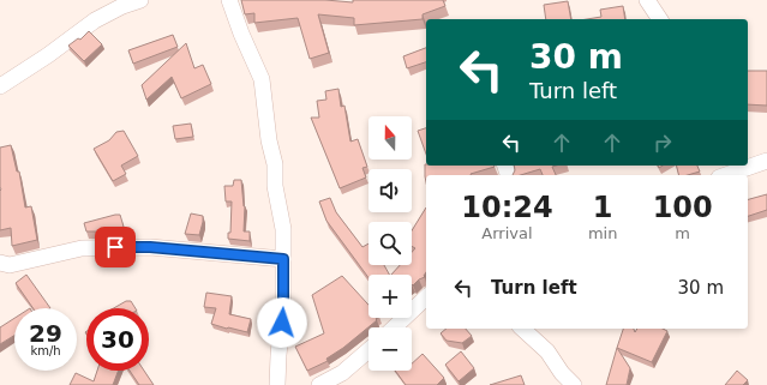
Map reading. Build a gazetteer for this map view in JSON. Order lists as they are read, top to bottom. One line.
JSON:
{"north":"top","page":{"turn":["30 m","Turn left"],"map_buttons":["+","−"],"eta":["10:24","Arrival","1","min","100","m"],"list":[{"name":"Turn left","value":"30 m"}],"speed":"29 km/h","limit":"30"}}
